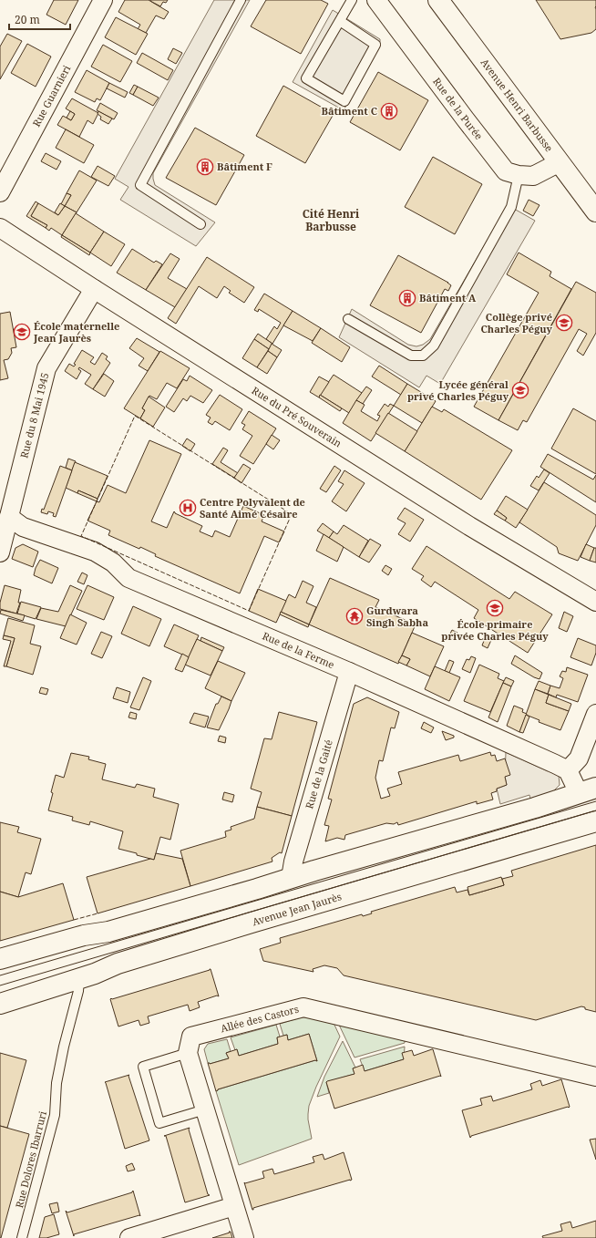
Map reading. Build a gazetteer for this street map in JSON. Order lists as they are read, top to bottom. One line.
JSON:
{"streets":{"street":["Rue Guarnieri","Avenue Henri Barbusse","Rue de la Purée","Rue du 8 Mai 1945","Rue du Pré Souverain","Rue de la Ferme","Rue de la Gaité","Avenue Jean Jaurès","Allée des Castors"],"lane":["Rue Dolores Ibarruri"]},"crossings":[["Avenue Henri Barbusse","Rue de la Purée"],["Rue du 8 Mai 1945","Rue du Pré Souverain"],["Rue du 8 Mai 1945","Rue de la Ferme"],["Rue de la Ferme","Rue de la Gaité"],["Avenue Jean Jaurès","Rue Dolores Ibarruri"]],"districts":["Cité Henri Barbusse"],"places":{"building":["Bâtiment C","Bâtiment F","Bâtiment A"],"school or university":["Collège privé Charles Péguy","École maternelle Jean Jaurès","Lycée général privé Charles Péguy","École primaire privée Charles Péguy"],"hospital":["Centre Polyvalent de Santé Aimé Césaire"],"temple":["Gurdwara Singh Sabha"]},"scale_bar":"20 m"}
